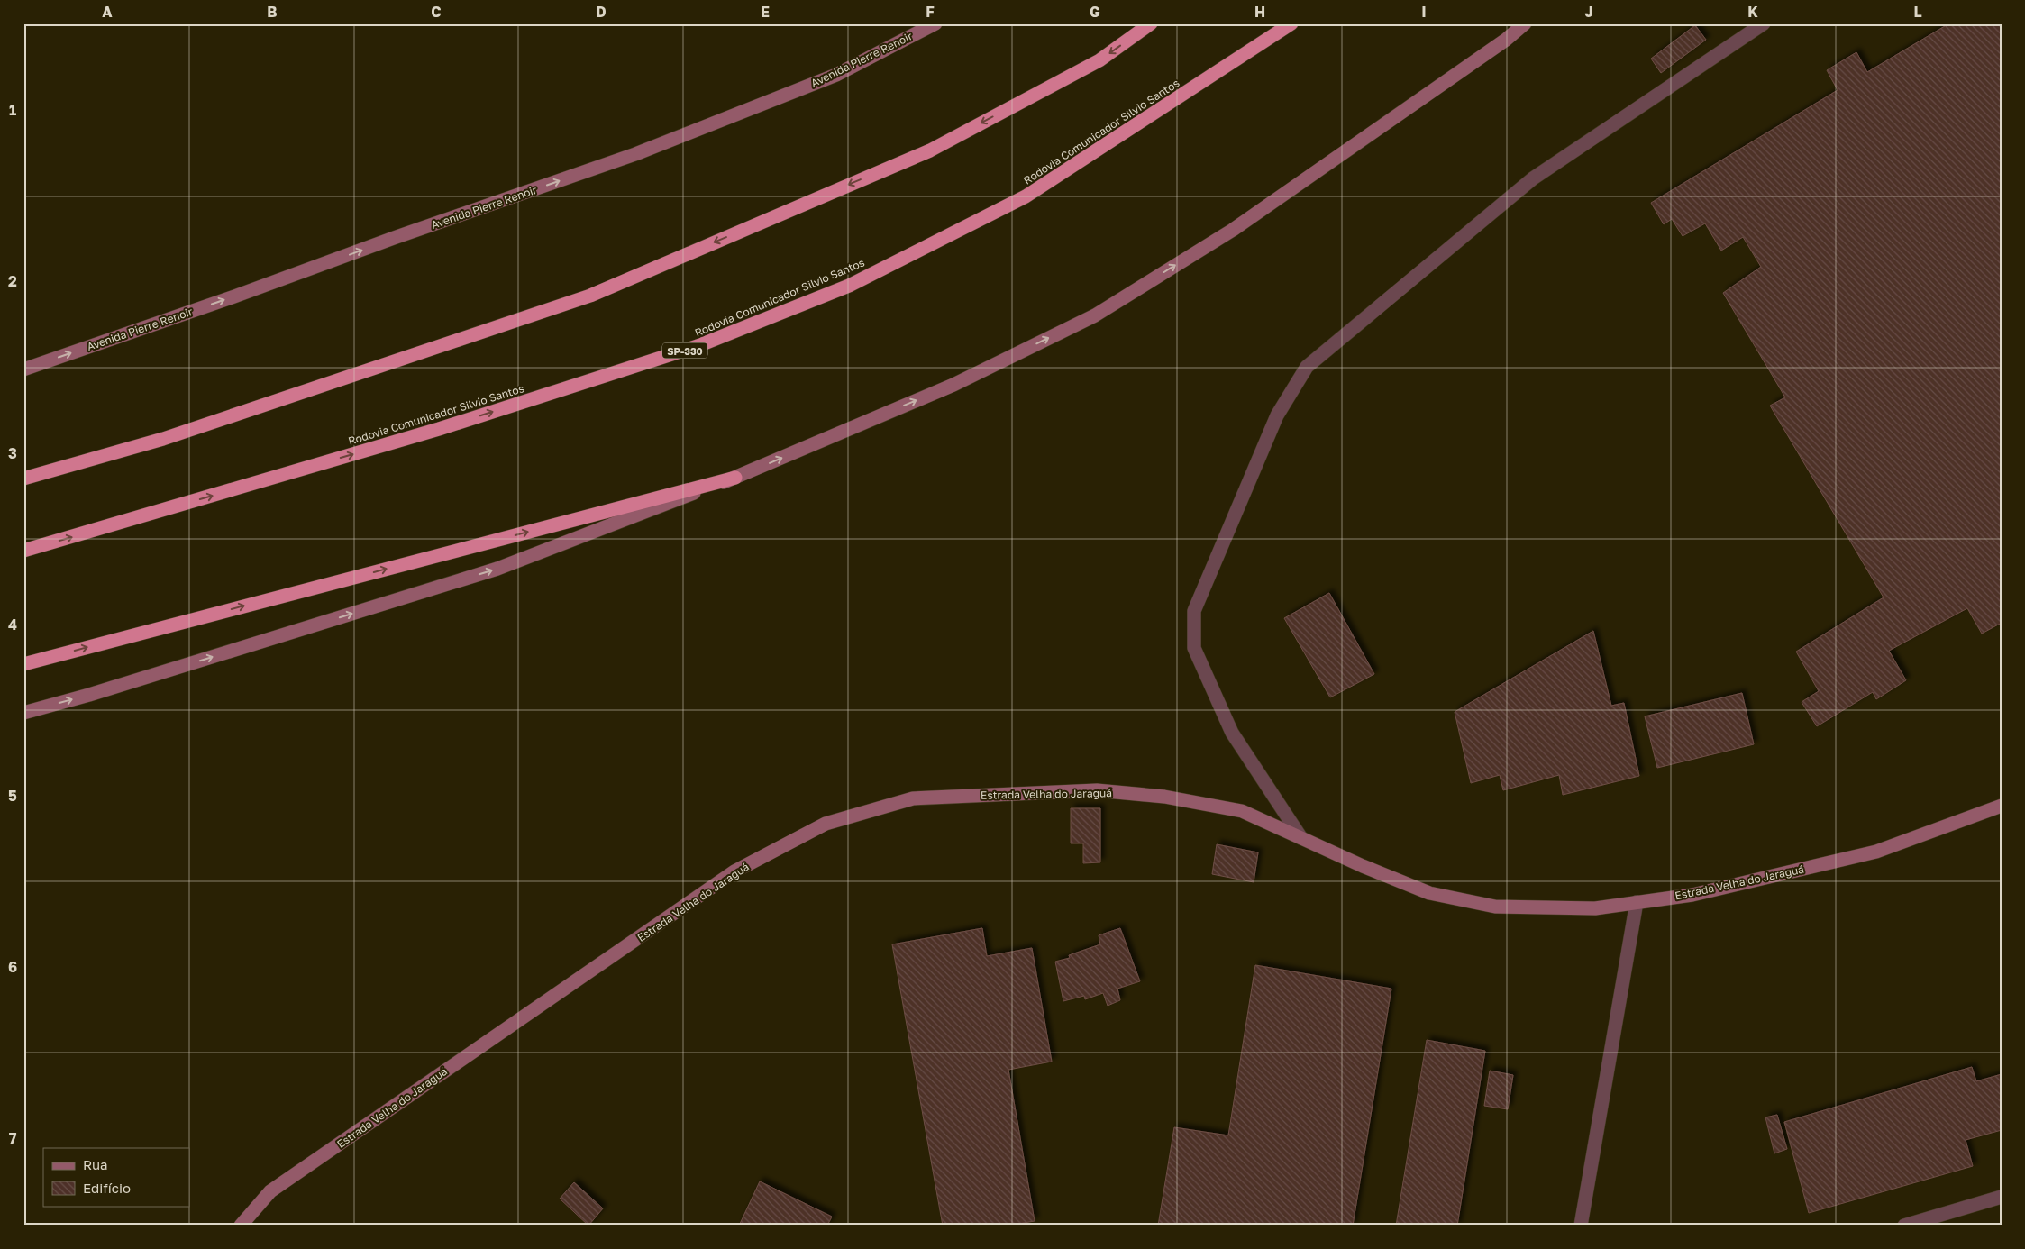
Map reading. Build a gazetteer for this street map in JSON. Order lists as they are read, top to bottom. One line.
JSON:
{"streets":{"highway":["Rodovia Comunicador Silvio Santos","SP-330"],"street":["Avenida Pierre Renoir","Estrada Velha do Jaraguá"]},"one_way":["Avenida Pierre Renoir"],"legend":["Rua","Edifício"],"grid":{"columns":["A","B","C","D","E","F","G","H","I","J","K","L"],"rows":["1","2","3","4","5","6","7"]}}
